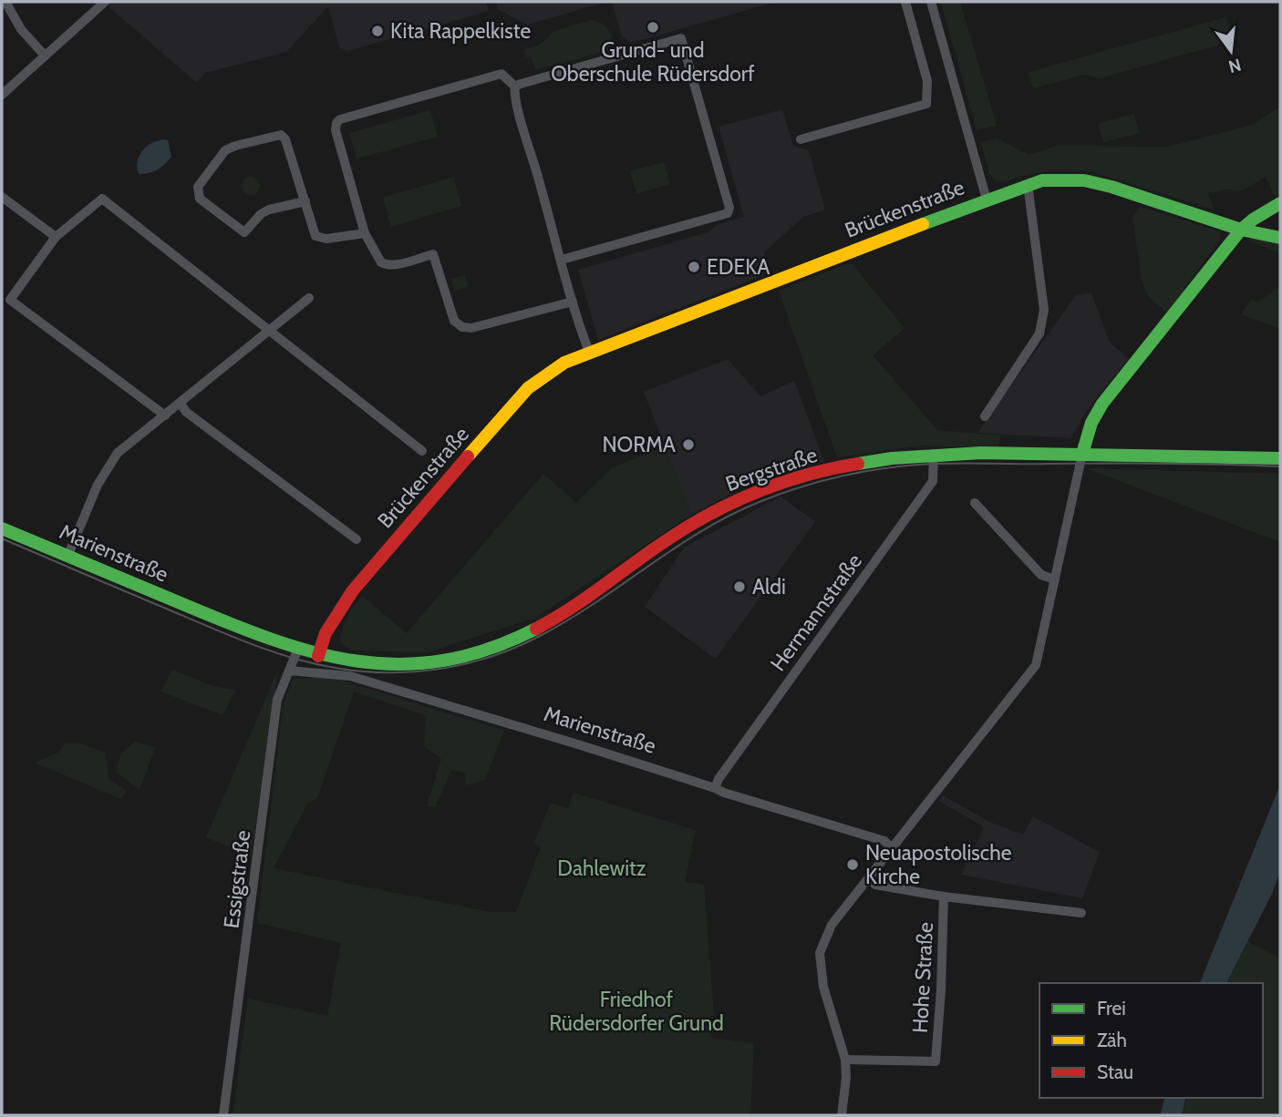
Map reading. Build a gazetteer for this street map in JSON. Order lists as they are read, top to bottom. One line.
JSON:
{"streets":{"street":["Brückenstraße","Bergstraße","Marienstraße","Hermannstraße","Essigstraße","Hohe Straße"]},"crossings":[["Brückenstraße","Bergstraße"],["Brückenstraße","Marienstraße"],["Bergstraße","Marienstraße"],["Bergstraße","Hermannstraße"],["Marienstraße","Hermannstraße"],["Marienstraße","Essigstraße"]],"parks":["Dahlewitz","Friedhof Rüdersdorfer Grund"],"places":["Grund- und Oberschule Rüdersdorf","Kita Rappelkiste","EDEKA","NORMA","Aldi","Neuapostolische Kirche"],"legend":["Frei","Zäh","Stau"],"north":"bottom"}
